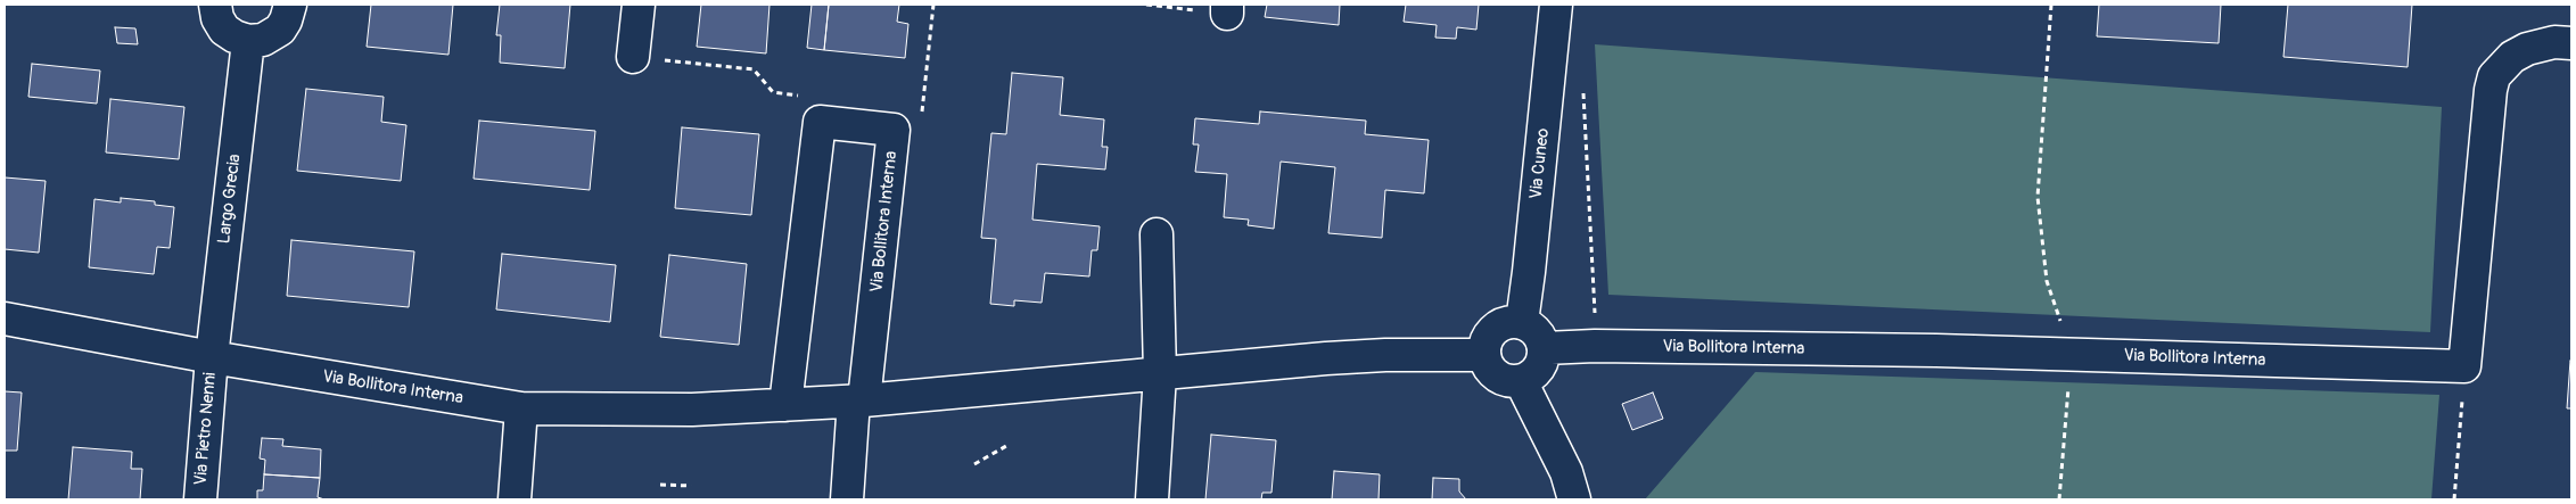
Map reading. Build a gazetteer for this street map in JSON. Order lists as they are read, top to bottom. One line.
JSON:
{"streets":{"street":["Via Cuneo","Largo Grecia","Via Bollitora Interna","Via Pietro Nenni"]},"crossings":[["Via Cuneo","Via Bollitora Interna"],["Largo Grecia","Via Bollitora Interna"],["Largo Grecia","Via Pietro Nenni"],["Via Bollitora Interna","Via Pietro Nenni"]]}
